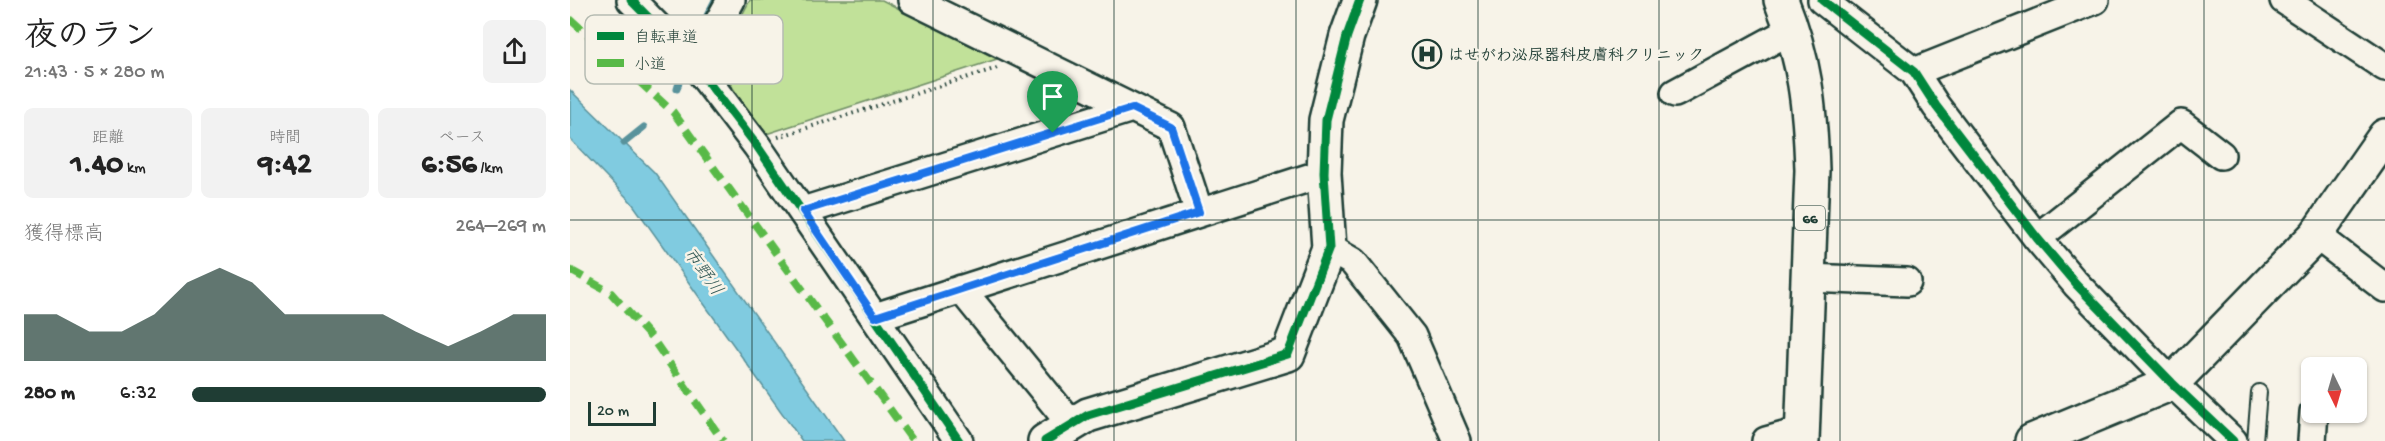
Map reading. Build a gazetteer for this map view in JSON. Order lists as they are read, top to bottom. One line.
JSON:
{"streets":{"street":["66"]},"water":["市野川"],"places":{"hospital":["はせがわ泌尿器科皮膚科クリニック"]},"legend":["自転車道","小道"],"scale_bar":"20 m","north":"bottom","page":{"heading":["夜のラン","21:43 · 5 × 280 m"],"stats":[["距離","1.40 km"],["時間","9:42"],["ペース","6:56 /km"]],"chart":["獲得標高","264–269 m"],"list":[{"name":"280 m","note":"6:32"}],"scale":"20 m"}}
